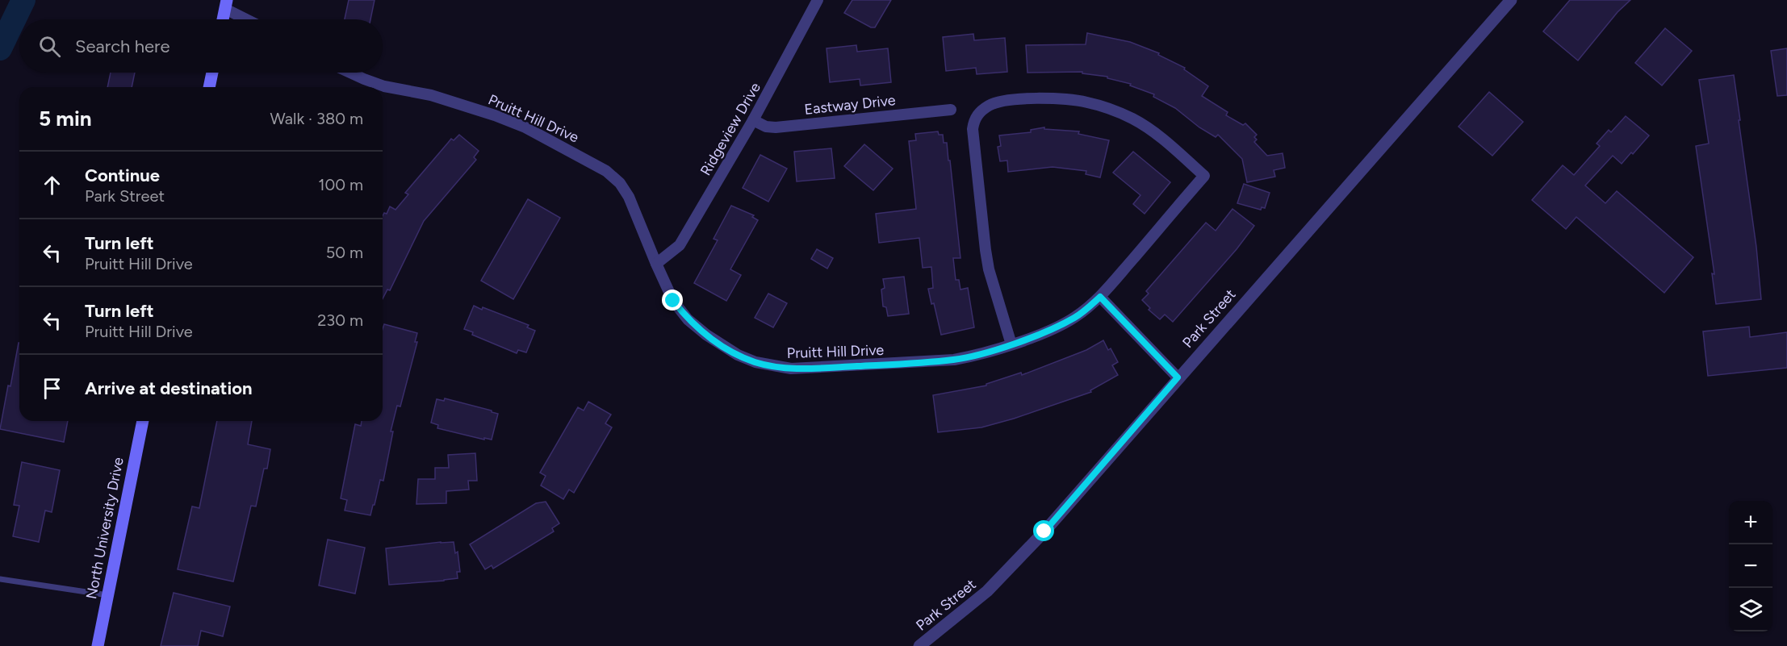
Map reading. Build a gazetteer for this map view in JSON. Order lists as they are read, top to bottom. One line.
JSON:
{"streets":{"main road":["North University Drive"],"street":["Eastway Drive","Pruitt Hill Drive","Ridgeview Drive","Park Street"]},"crossings":[["Eastway Drive","Ridgeview Drive"],["Pruitt Hill Drive","Ridgeview Drive"]],"page":{"search":"Search here","heading":["5 min","Walk · 380 m"],"list":[["Continue","Park Street","100 m"],["Turn left","Pruitt Hill Drive","50 m"],["Turn left","Pruitt Hill Drive","230 m"],"Arrive at destination"],"map_buttons":["+","−"]}}
